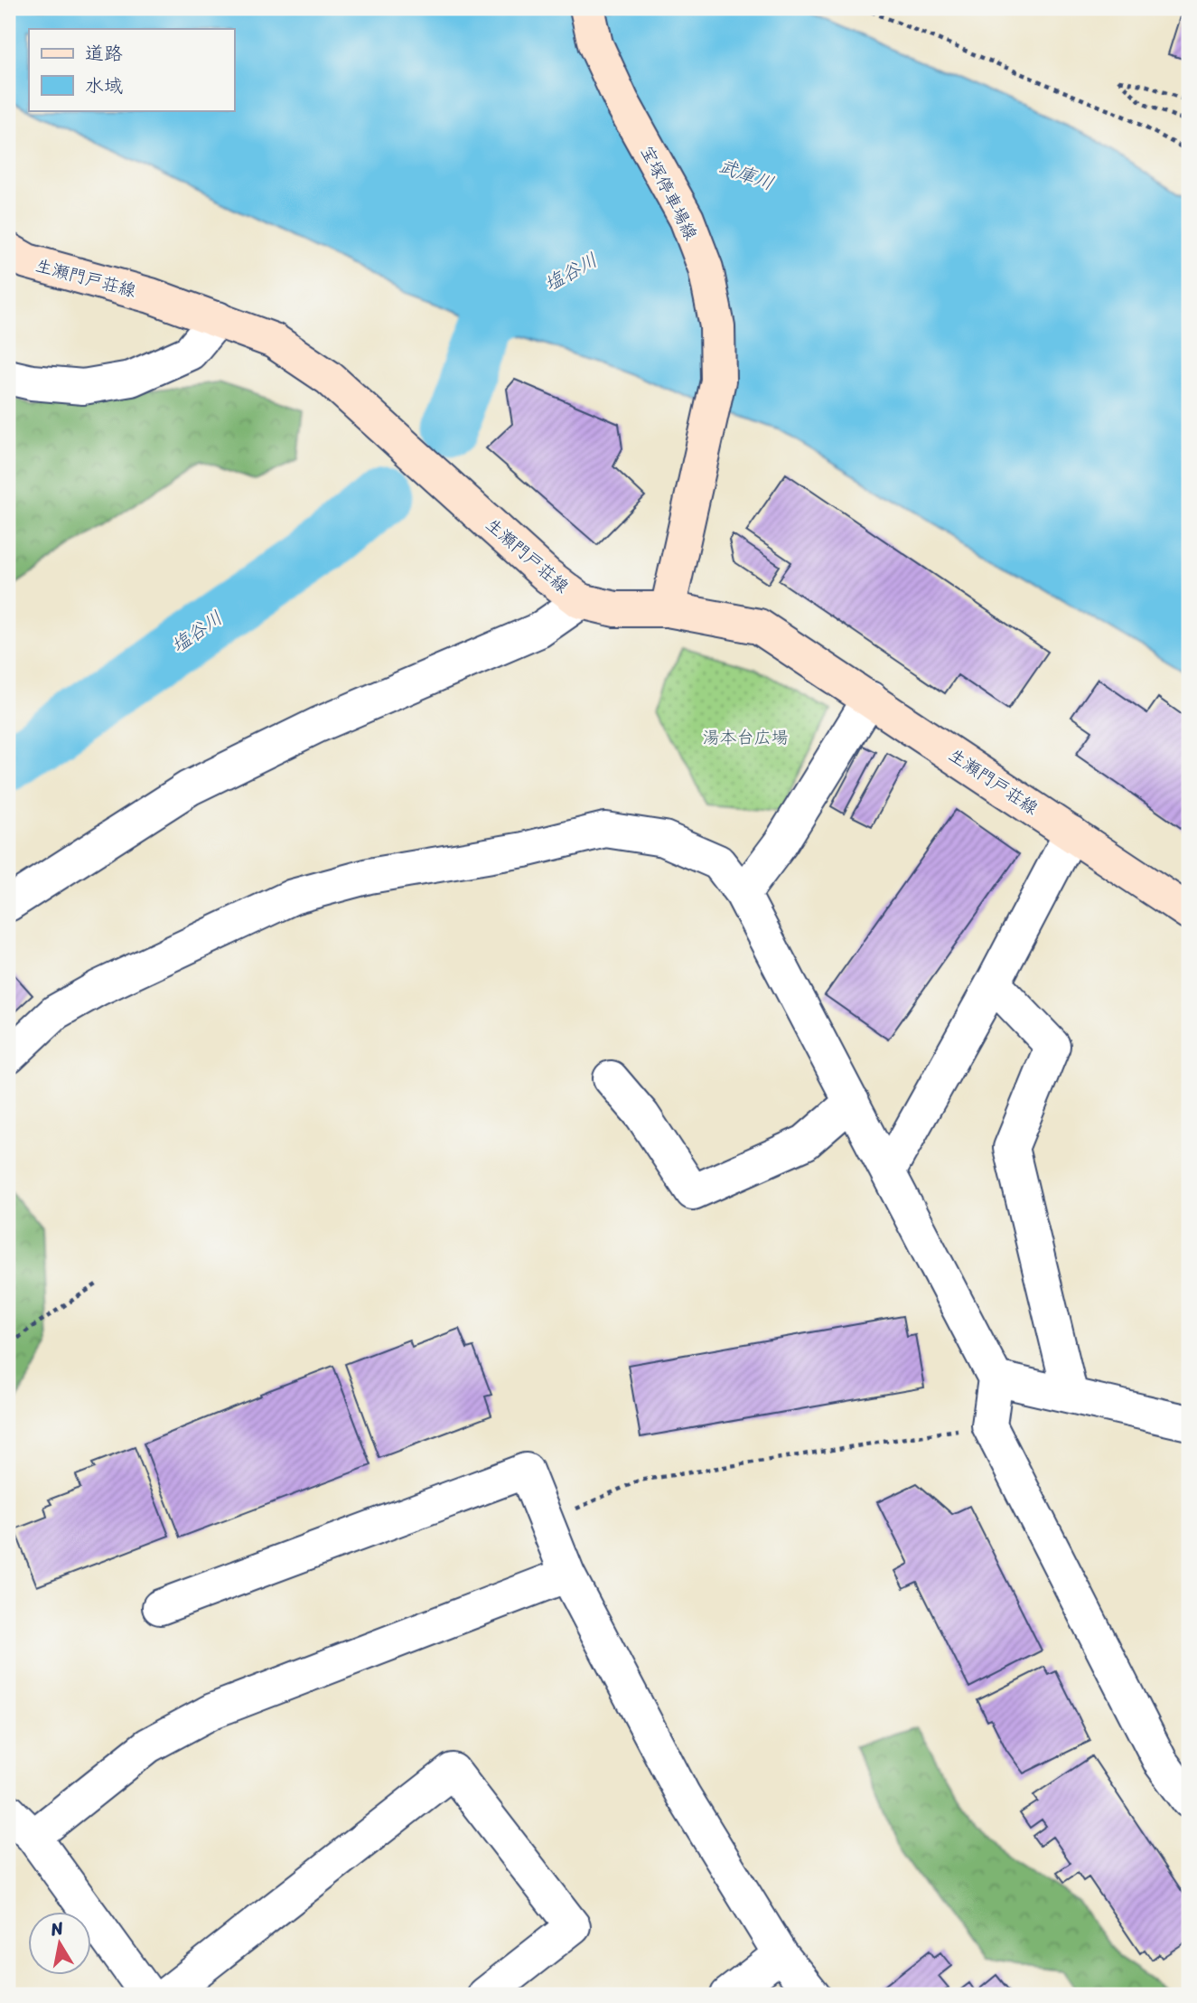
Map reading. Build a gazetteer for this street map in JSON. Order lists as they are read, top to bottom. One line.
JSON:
{"streets":{"main road":["宝塚停車場線","生瀬門戸荘線"]},"crossings":[["宝塚停車場線","生瀬門戸荘線"]],"water":["武庫川","塩谷川"],"parks":["湯本台広場"],"legend":["道路","水域"],"north":"top"}
